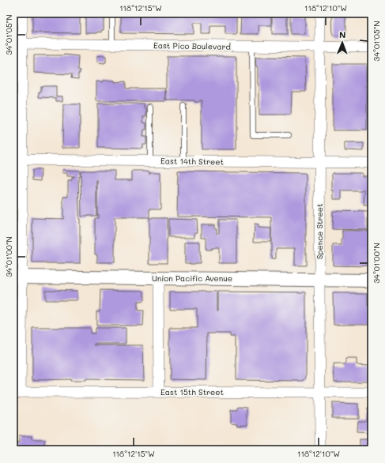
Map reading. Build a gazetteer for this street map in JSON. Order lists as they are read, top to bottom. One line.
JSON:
{"streets":{"street":["East Pico Boulevard","East 14th Street","Spence Street","Union Pacific Avenue","East 15th Street"]},"crossings":[["East Pico Boulevard","Spence Street"],["East 14th Street","Spence Street"],["Spence Street","Union Pacific Avenue"],["Spence Street","East 15th Street"]],"north":"top","coordinates":["118°12'15\"W","118°12'10\"W","34°01'05\"N","34°01'00\"N"]}
